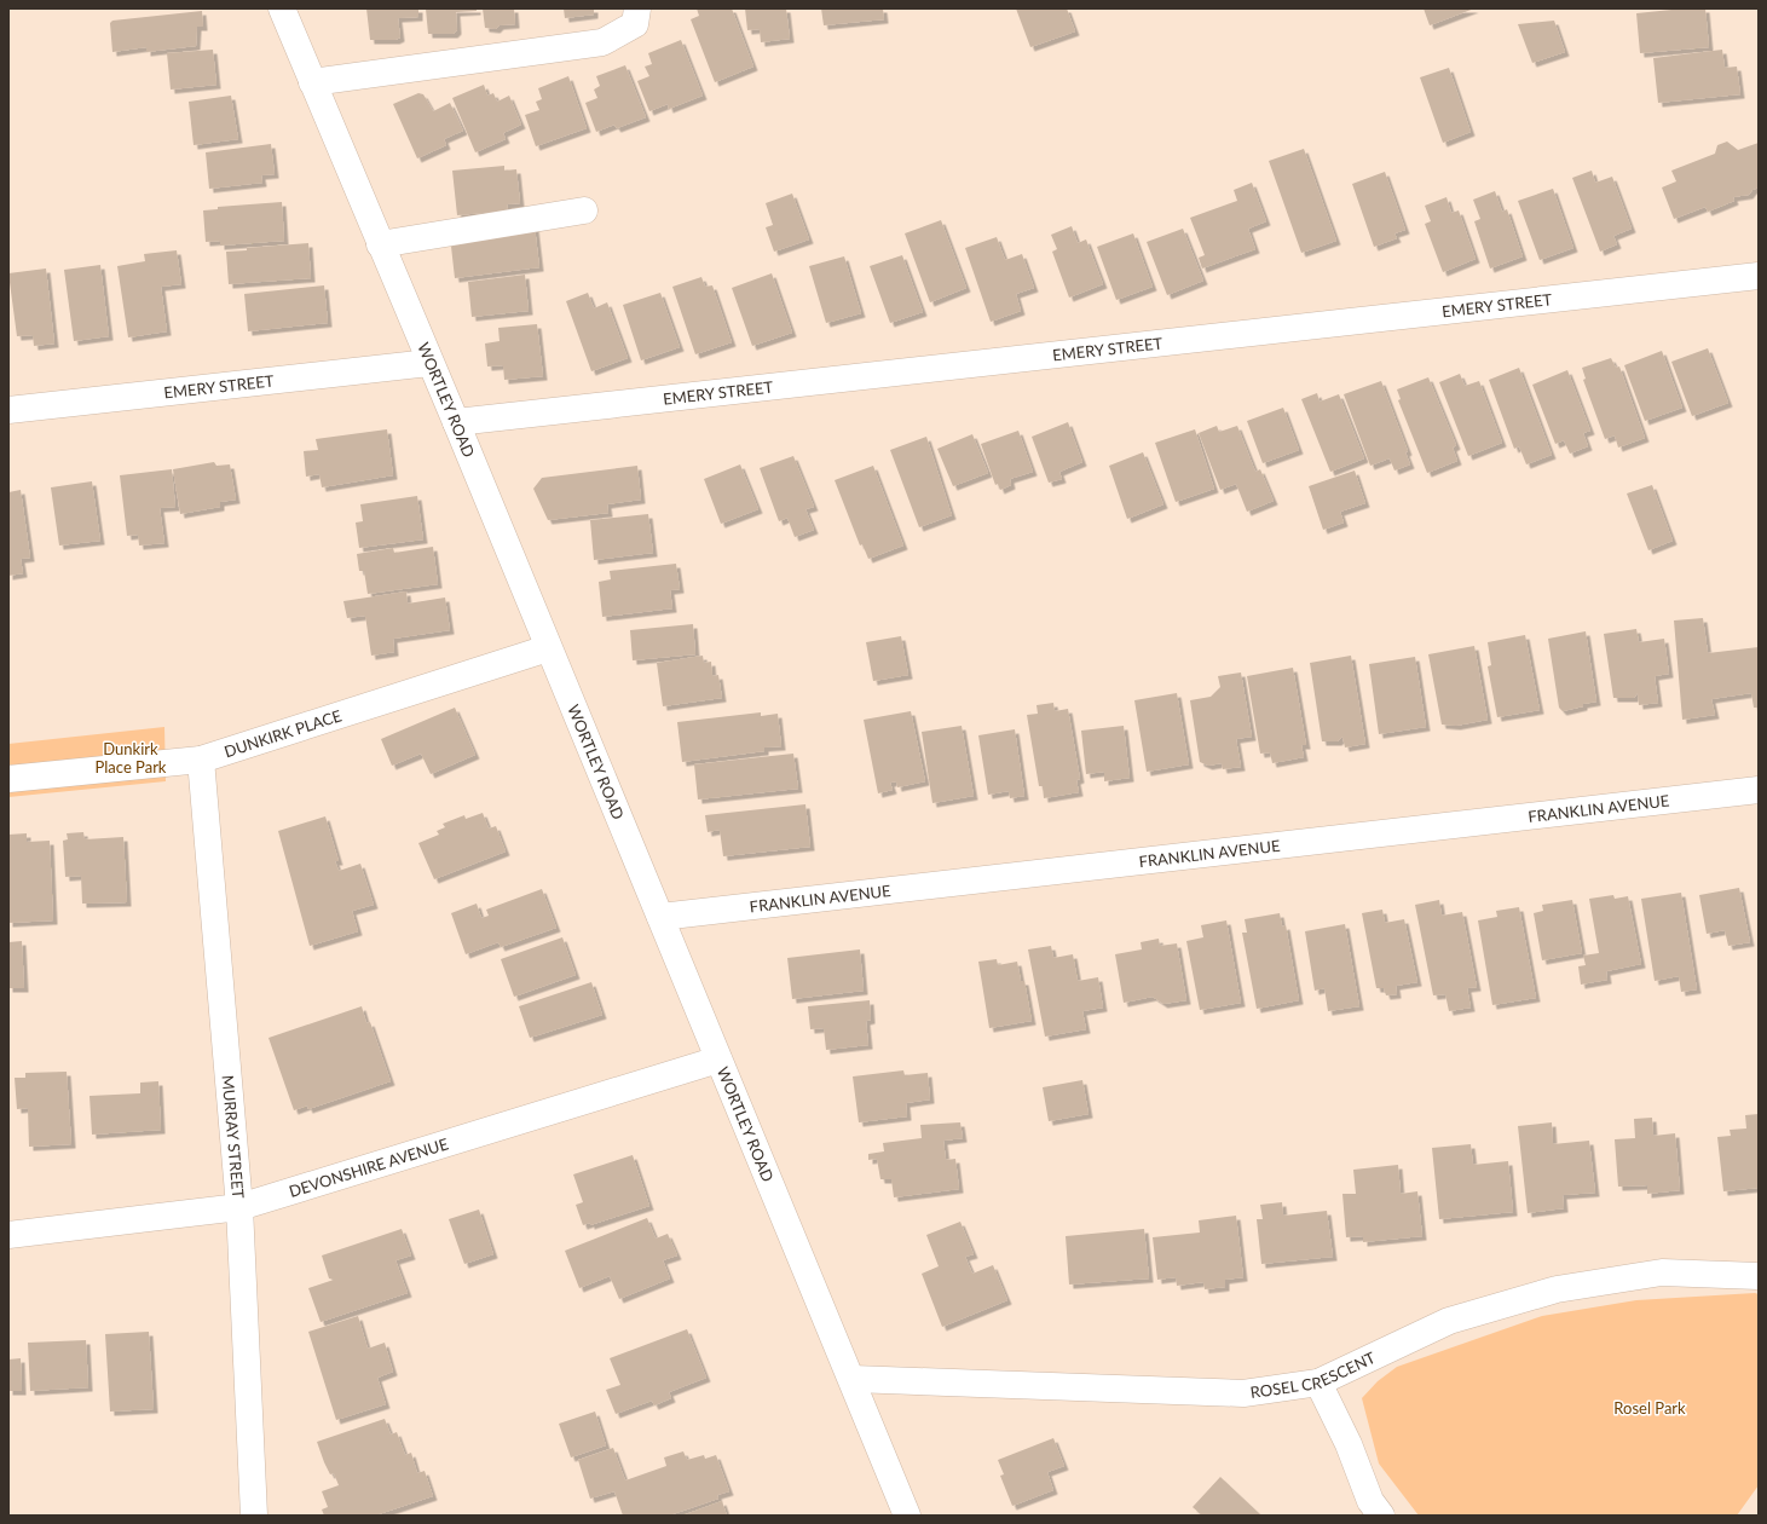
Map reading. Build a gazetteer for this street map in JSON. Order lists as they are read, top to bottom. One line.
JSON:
{"streets":{"street":["EMERY STREET","WORTLEY ROAD","DUNKIRK PLACE","FRANKLIN AVENUE","MURRAY STREET","DEVONSHIRE AVENUE","ROSEL CRESCENT"]},"crossings":[["EMERY STREET","WORTLEY ROAD"],["WORTLEY ROAD","DUNKIRK PLACE"],["WORTLEY ROAD","FRANKLIN AVENUE"],["WORTLEY ROAD","DEVONSHIRE AVENUE"],["WORTLEY ROAD","ROSEL CRESCENT"],["DUNKIRK PLACE","MURRAY STREET"],["MURRAY STREET","DEVONSHIRE AVENUE"]],"parks":["Dunkirk Place Park","Rosel Park"]}
